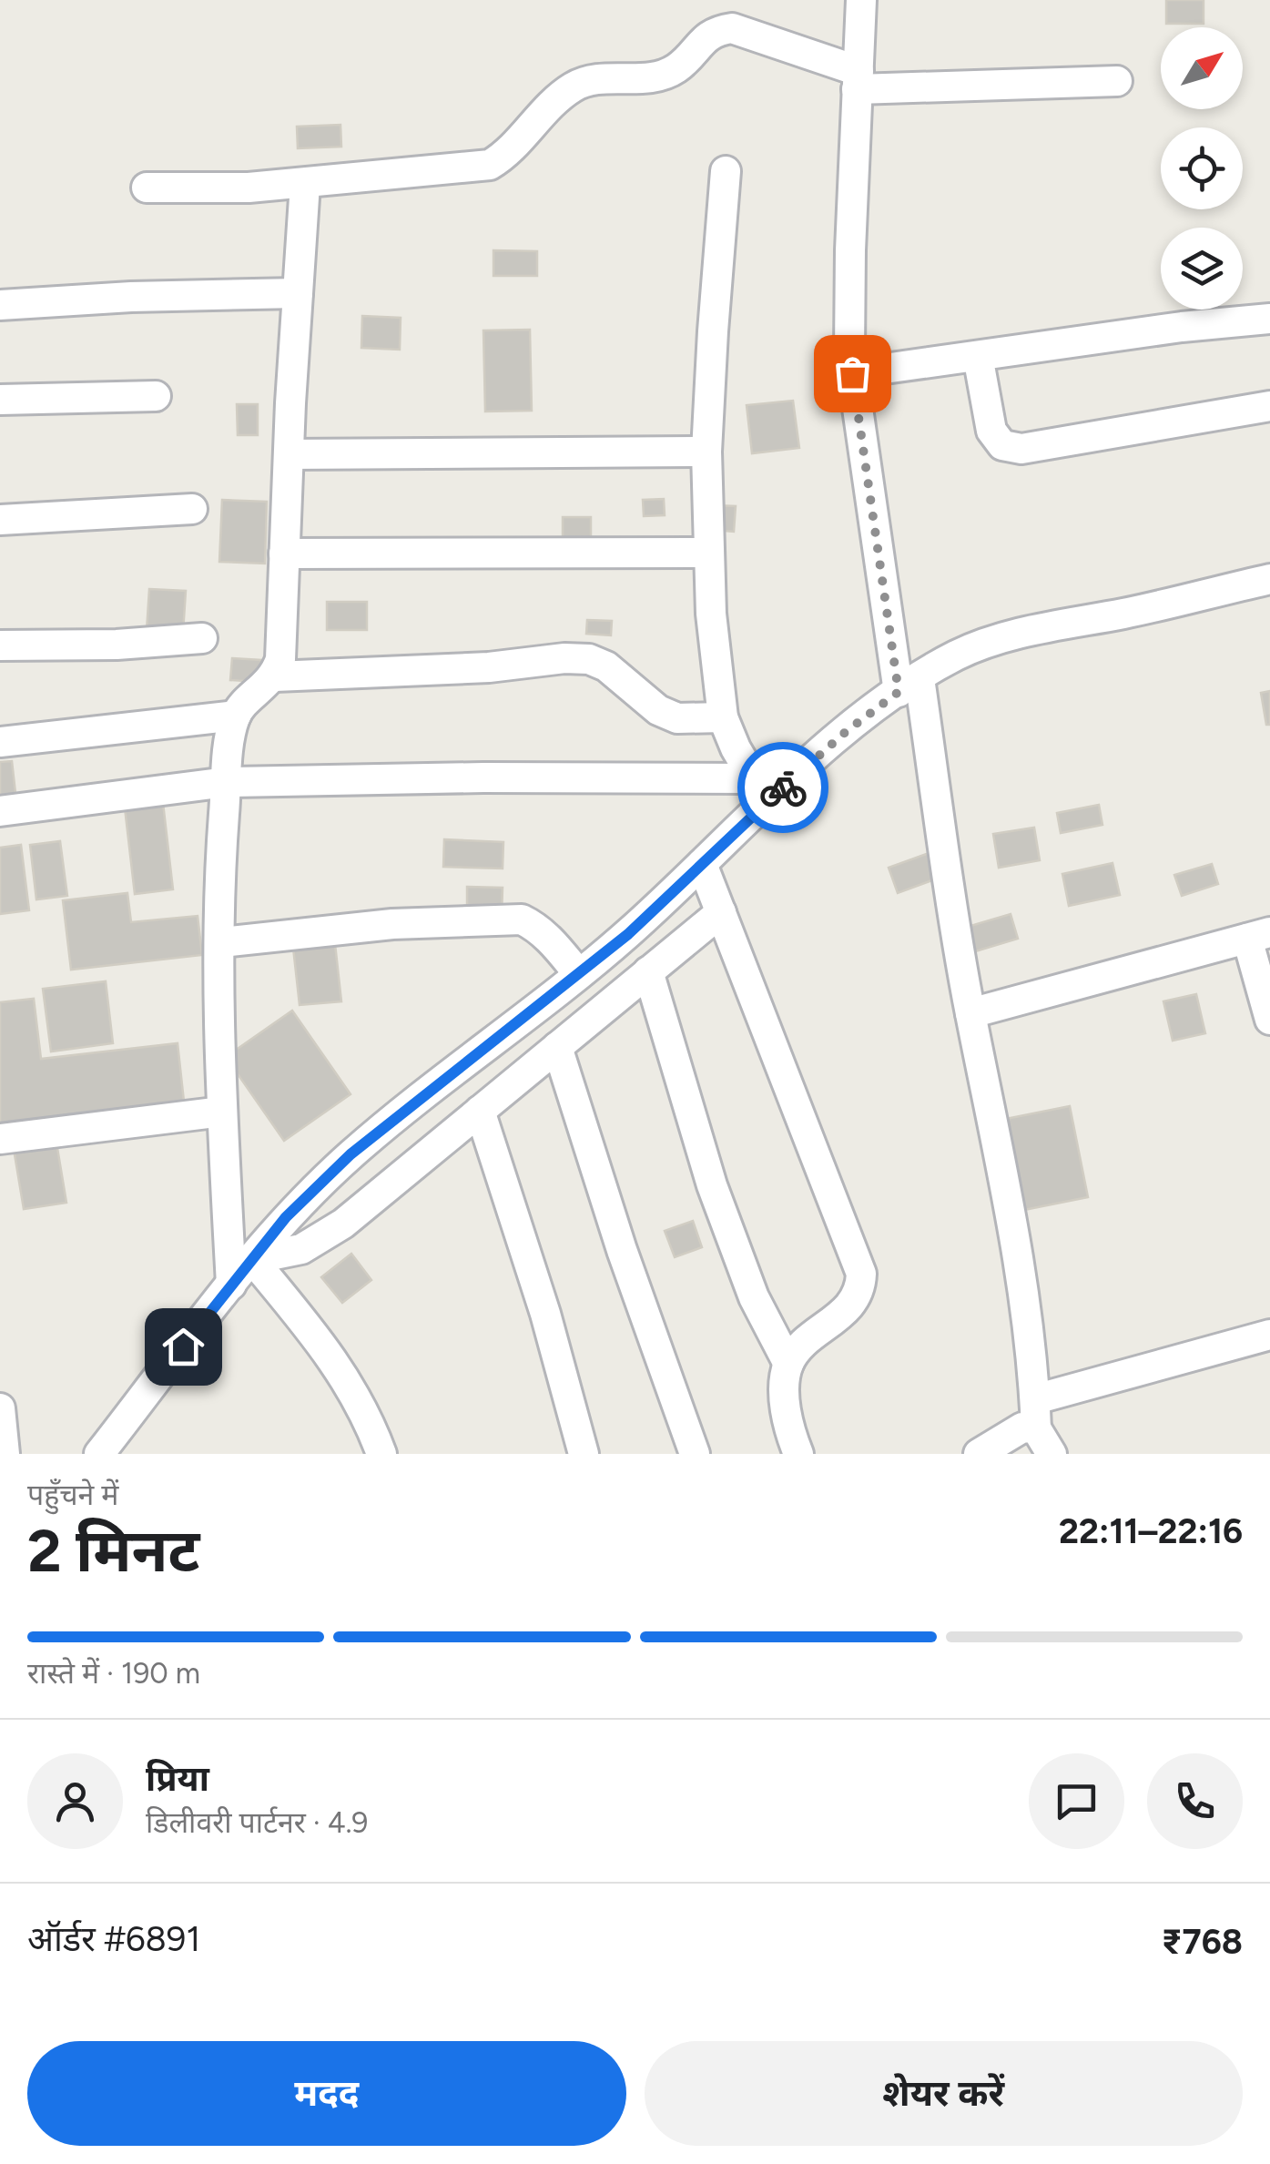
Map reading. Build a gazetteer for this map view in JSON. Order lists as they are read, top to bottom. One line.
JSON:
{"north":"top right","page":{"heading":["2 मिनट","पहुँचने में","22:11–22:16"],"panel":["प्रिया","डिलीवरी पार्टनर · 4.9","ऑर्डर #6891","₹768"],"bar":"रास्ते में · 190 m","buttons":["मदद","शेयर करें"]}}
